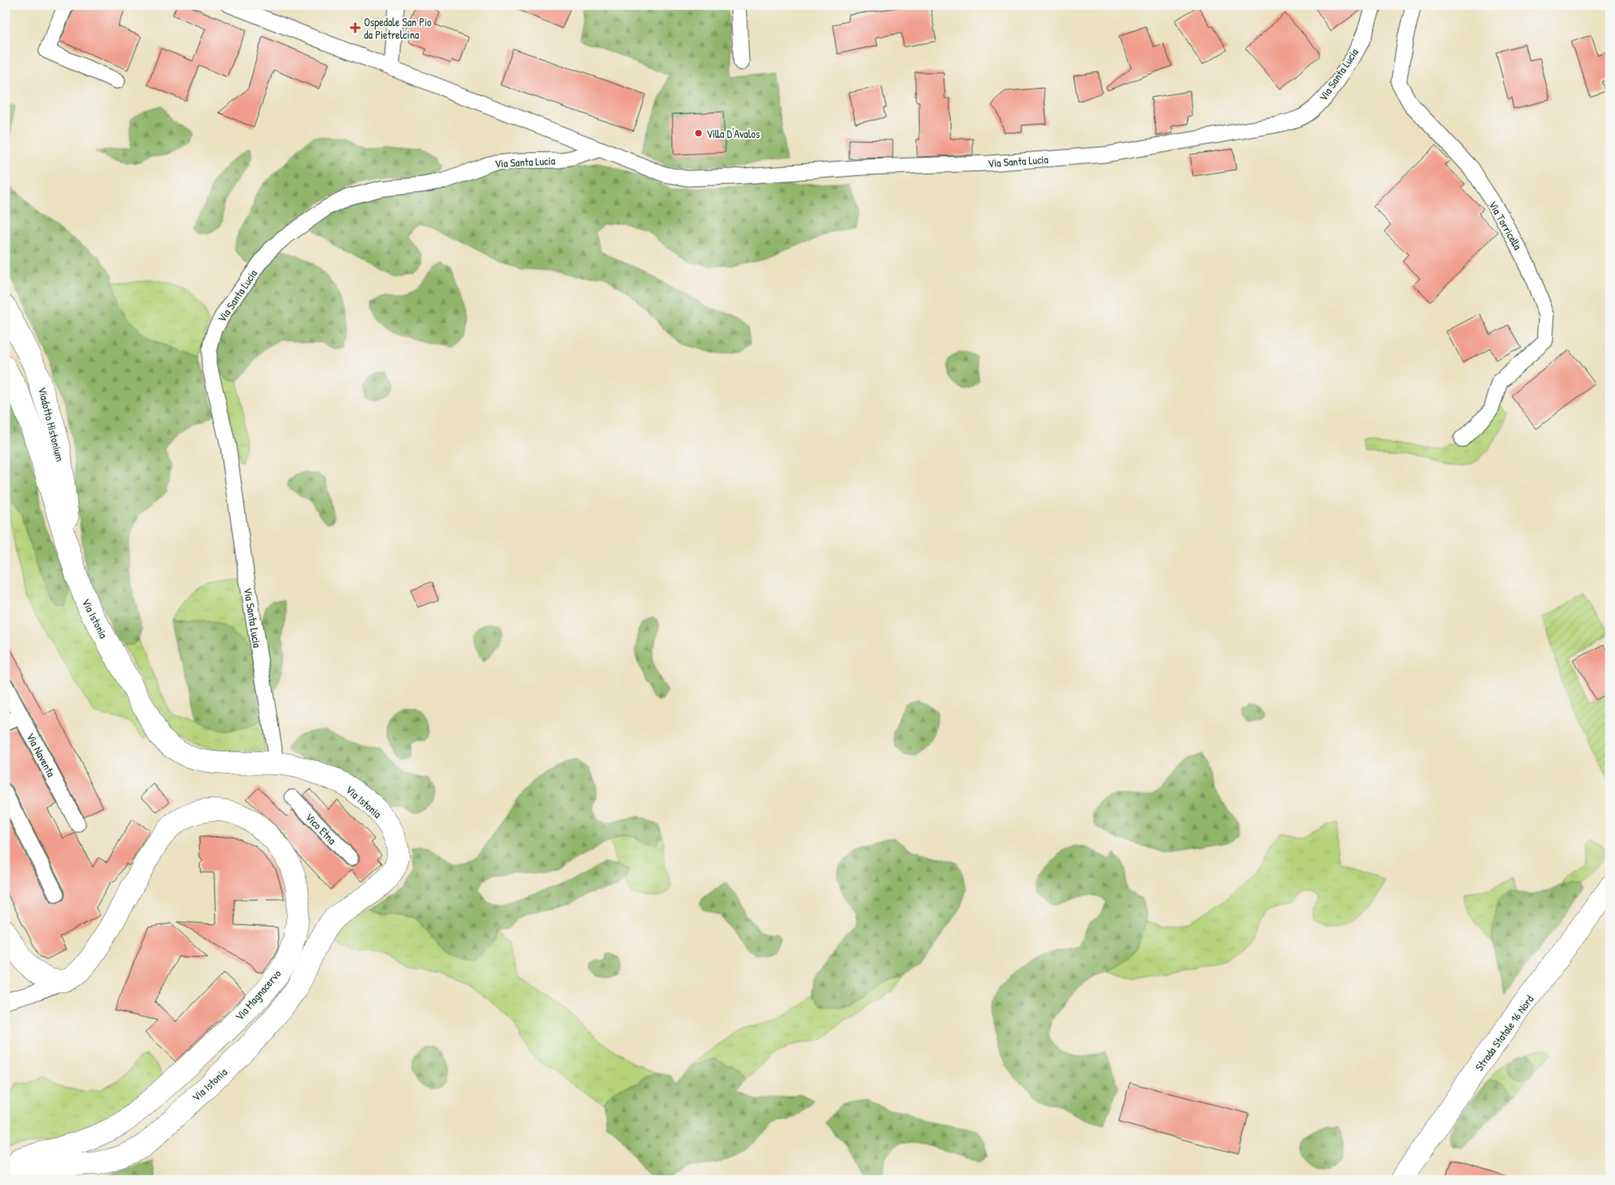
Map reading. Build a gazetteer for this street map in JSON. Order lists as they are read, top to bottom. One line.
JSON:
{"streets":{"street":["Via Santa Lucia","Via Torricella","Viadotto Histonium","Via Istonia","Via Naventa","Vico Etna","Via Magnacervo","Strada Statale 16 Nord"]},"crossings":[["Via Santa Lucia","Via Istonia"],["Viadotto Histonium","Via Istonia"]],"places":{"health":["Ospedale San Pio da Pietrelcina"],"other":["Villa D'Avalos"]}}
